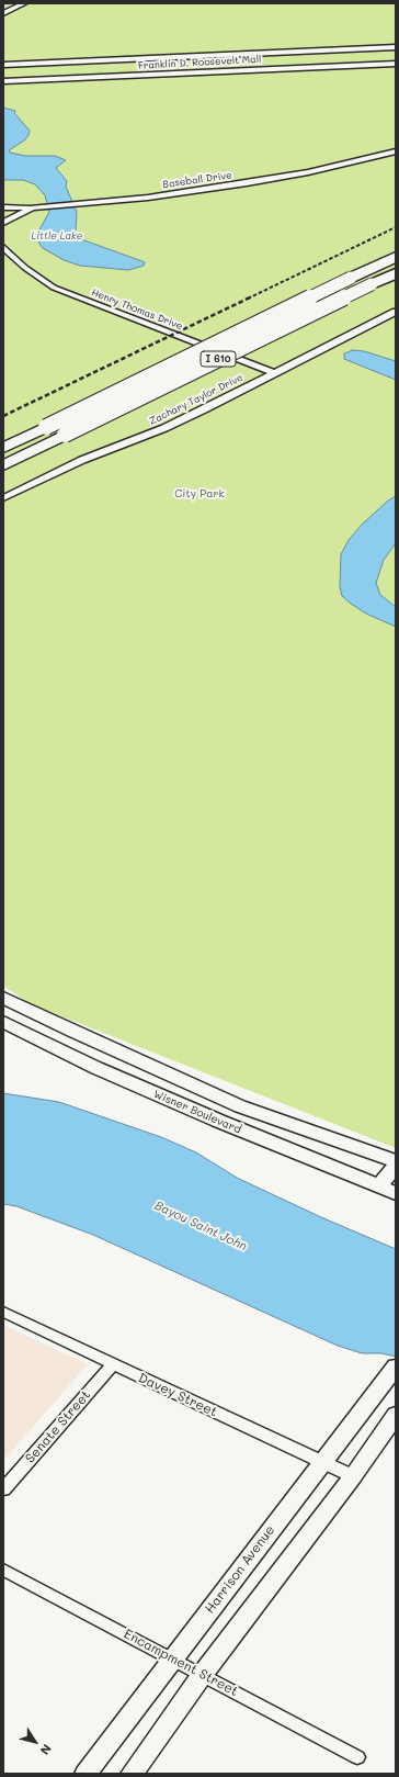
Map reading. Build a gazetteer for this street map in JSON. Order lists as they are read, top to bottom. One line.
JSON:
{"streets":{"highway":["I 610"],"street":["Franklin D. Roosevelt Mall","Baseball Drive","Henry Thomas Drive","Zachary Taylor Drive","Wisner Boulevard","Davey Street","Senate Street","Harrison Avenue","Encampment Street"]},"crossings":[["Henry Thomas Drive","Zachary Taylor Drive"],["Davey Street","Senate Street"],["Davey Street","Harrison Avenue"],["Harrison Avenue","Encampment Street"]],"water":["Little Lake","Bayou Saint John"],"parks":["City Park"],"north":"bottom right"}
